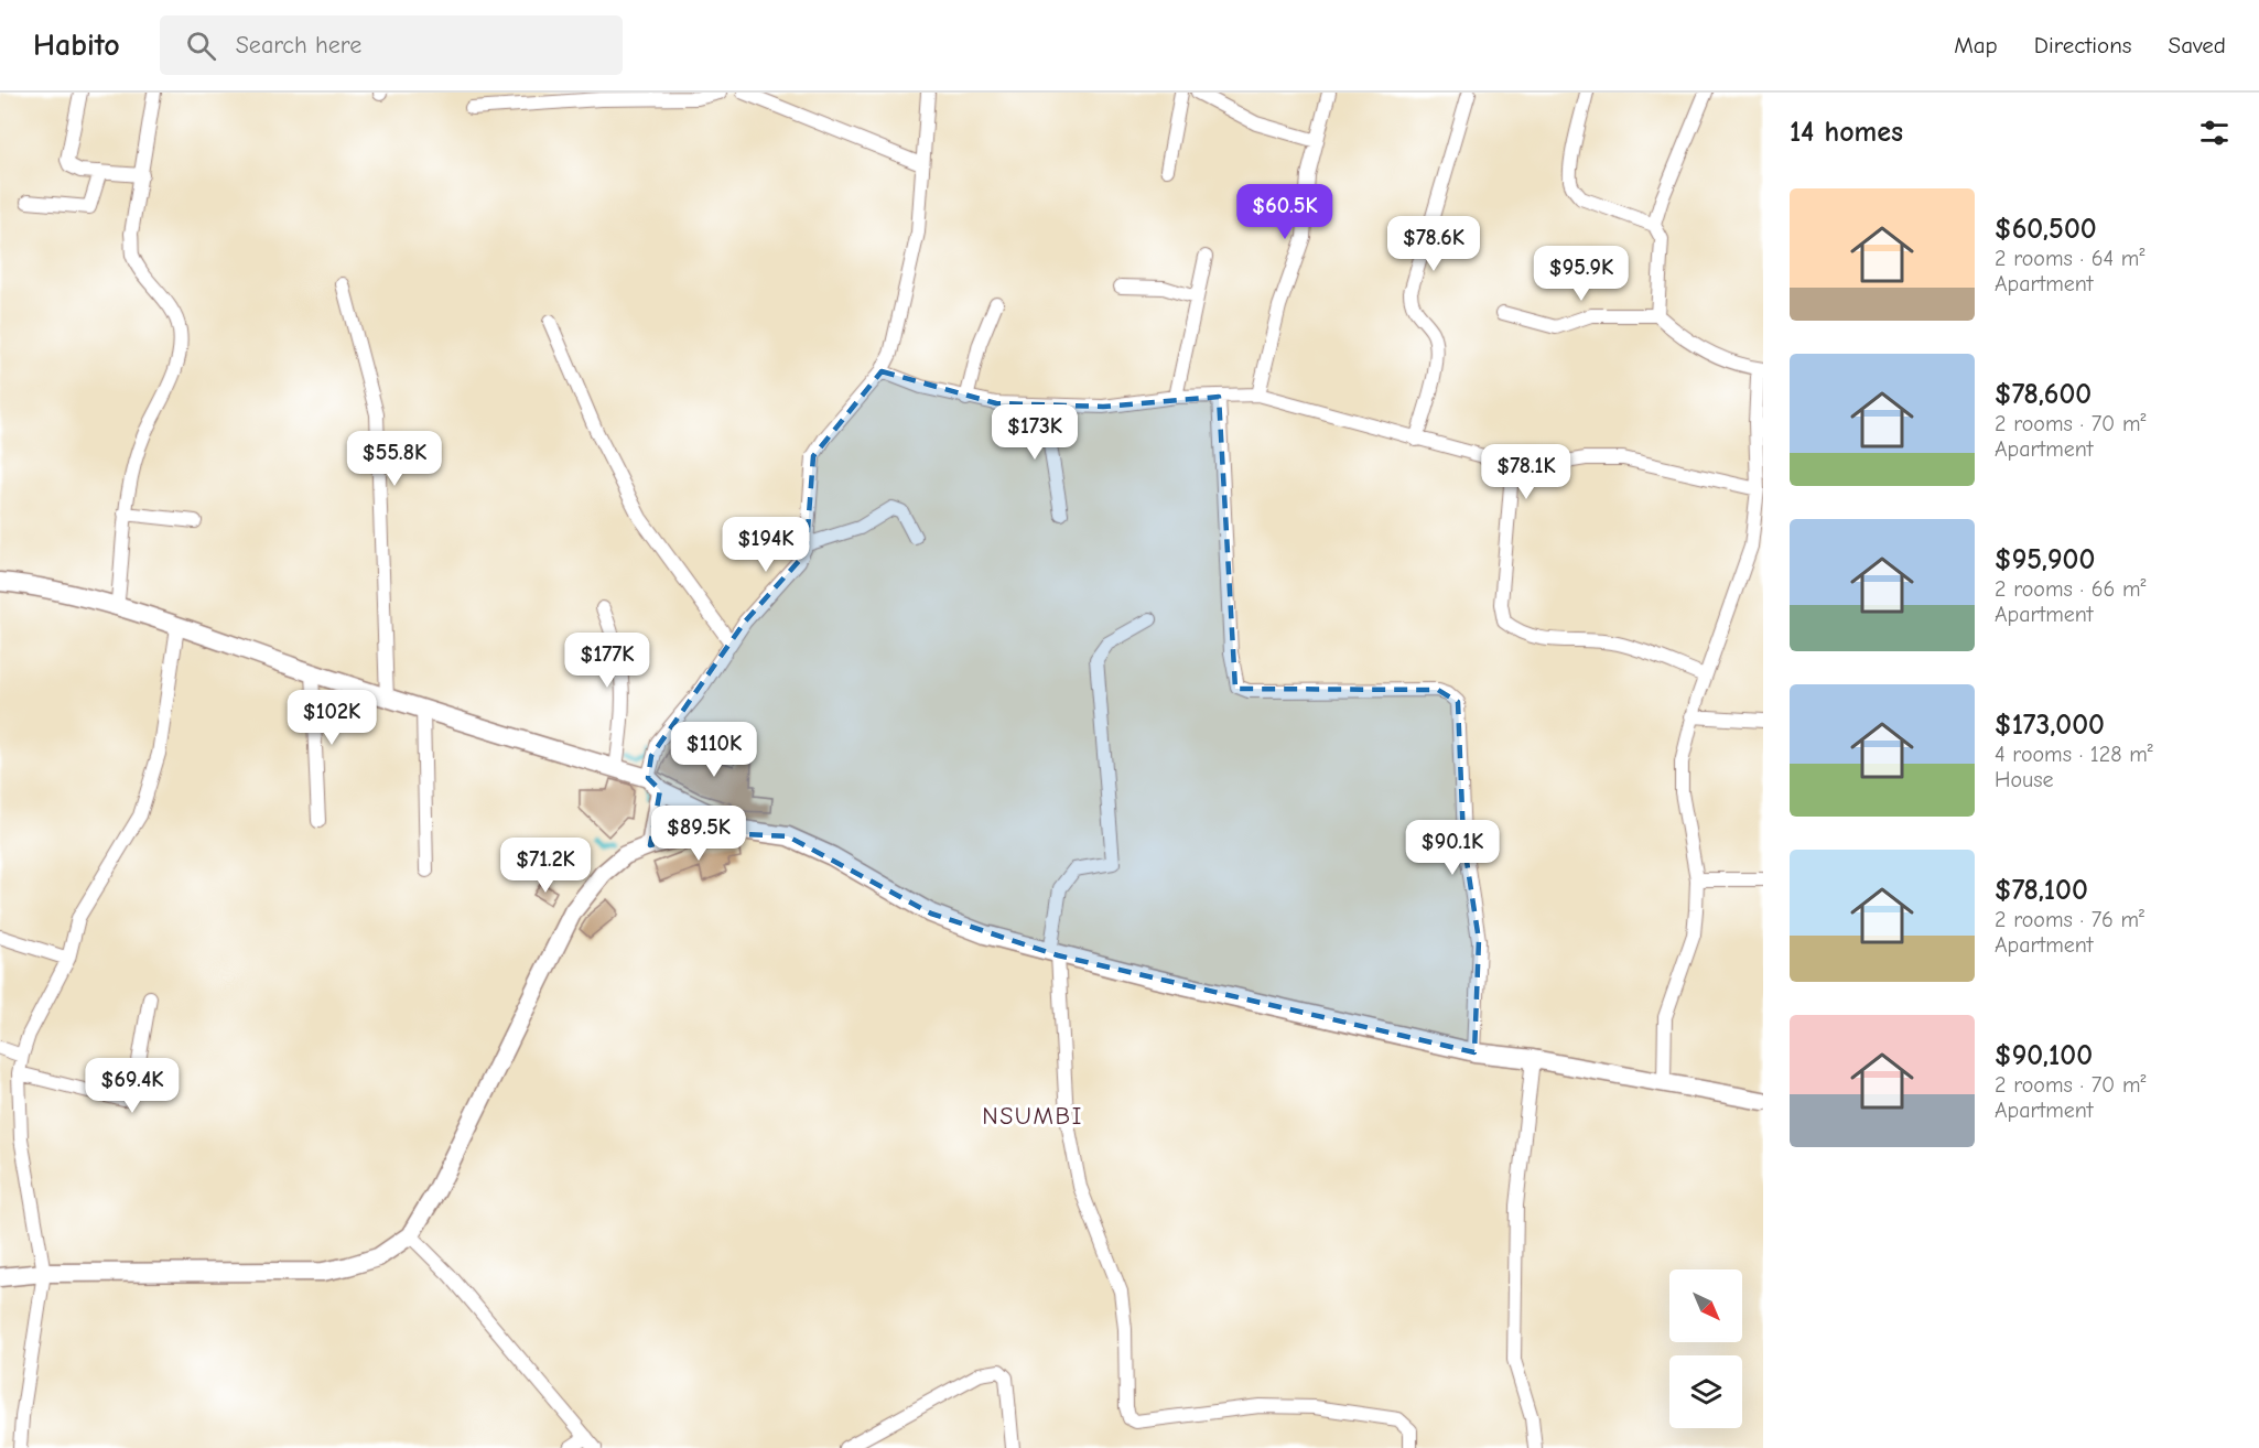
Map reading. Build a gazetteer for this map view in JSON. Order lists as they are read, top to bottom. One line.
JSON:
{"districts":["NSUMBI"],"north":"bottom right","page":{"header":"Habito","search":"Search here","nav":["Map","Directions","Saved"],"heading":"14 homes","list":[{"name":"$60,500","note":"2 rooms · 64 m² · Apartment"},{"name":"$78,600","note":"2 rooms · 70 m² · Apartment"},{"name":"$95,900","note":"2 rooms · 66 m² · Apartment"},{"name":"$173,000","note":"4 rooms · 128 m² · House"},{"name":"$78,100","note":"2 rooms · 76 m² · Apartment"},{"name":"$90,100","note":"2 rooms · 70 m² · Apartment"}],"price":["$60.5K","$78.6K","$95.9K","$173K","$55.8K","$78.1K","$194K","$177K","$102K","$110K","$89.5K","$90.1K","$71.2K","$69.4K"]}}
